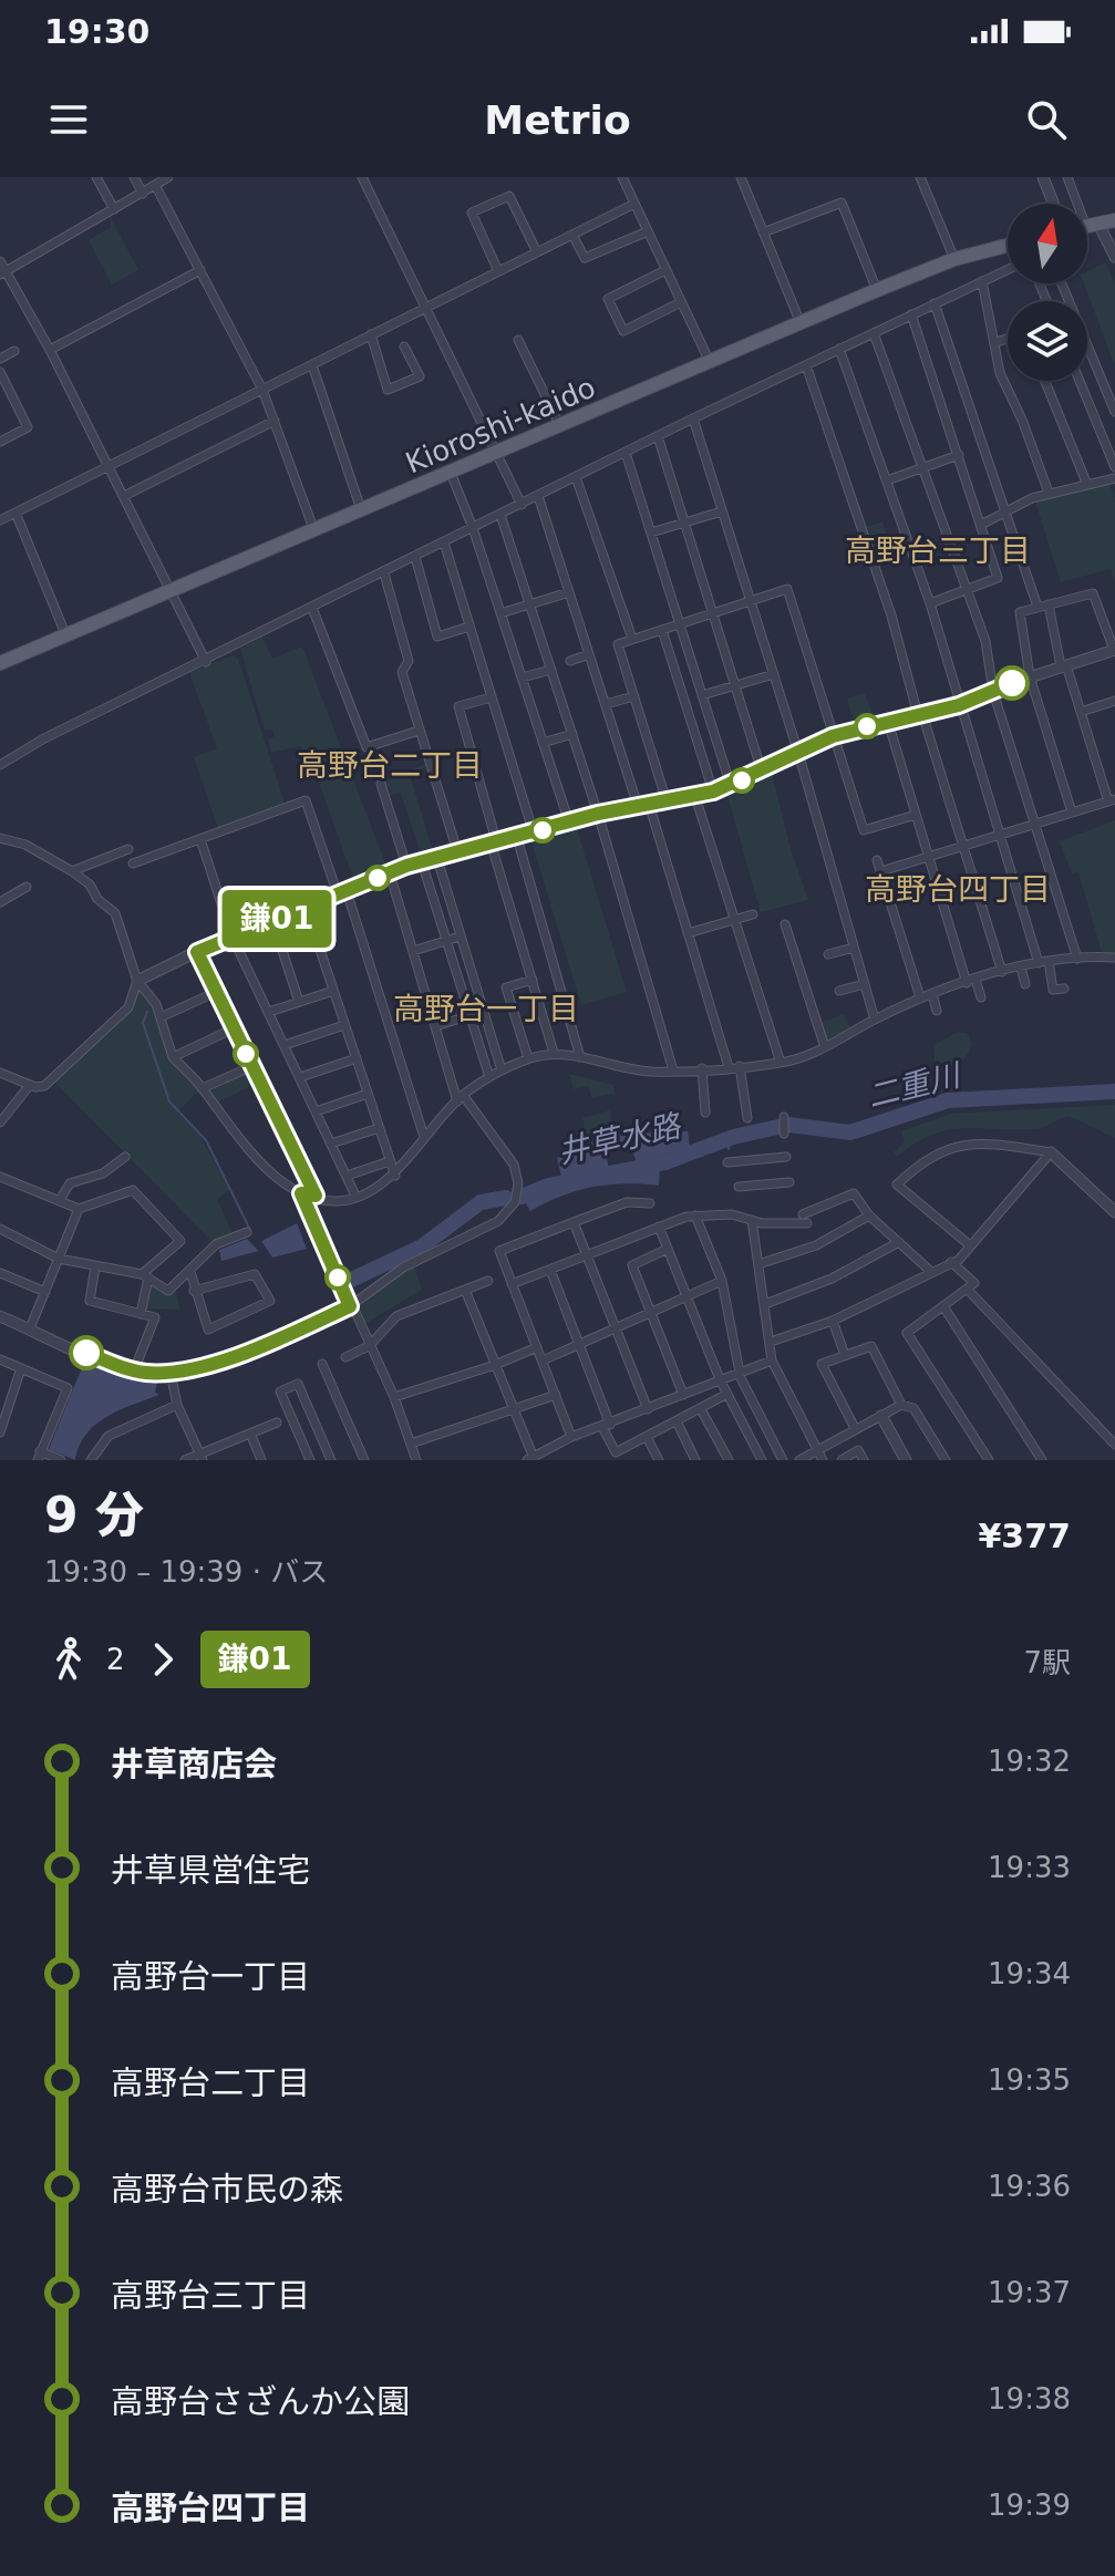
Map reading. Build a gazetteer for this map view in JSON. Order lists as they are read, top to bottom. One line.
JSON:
{"streets":{"main road":["Kioroshi-kaido"]},"districts":["高野台三丁目","高野台二丁目","高野台四丁目","高野台一丁目"],"water":["二重川","井草水路"],"lines":["bus line 鎌01"],"north":"top","page":{"status":"19:30","header":"Metrio","on_map":"鎌01","heading":["9 分","19:30 – 19:39 · バス","¥377"],"legs":["2","鎌01","7駅"],"list":[{"name":"井草商店会","value":"19:32"},{"name":"井草県営住宅","value":"19:33"},{"name":"高野台一丁目","value":"19:34"},{"name":"高野台二丁目","value":"19:35"},{"name":"高野台市民の森","value":"19:36"},{"name":"高野台三丁目","value":"19:37"},{"name":"高野台さざんか公園","value":"19:38"},{"name":"高野台四丁目","value":"19:39"}]}}
